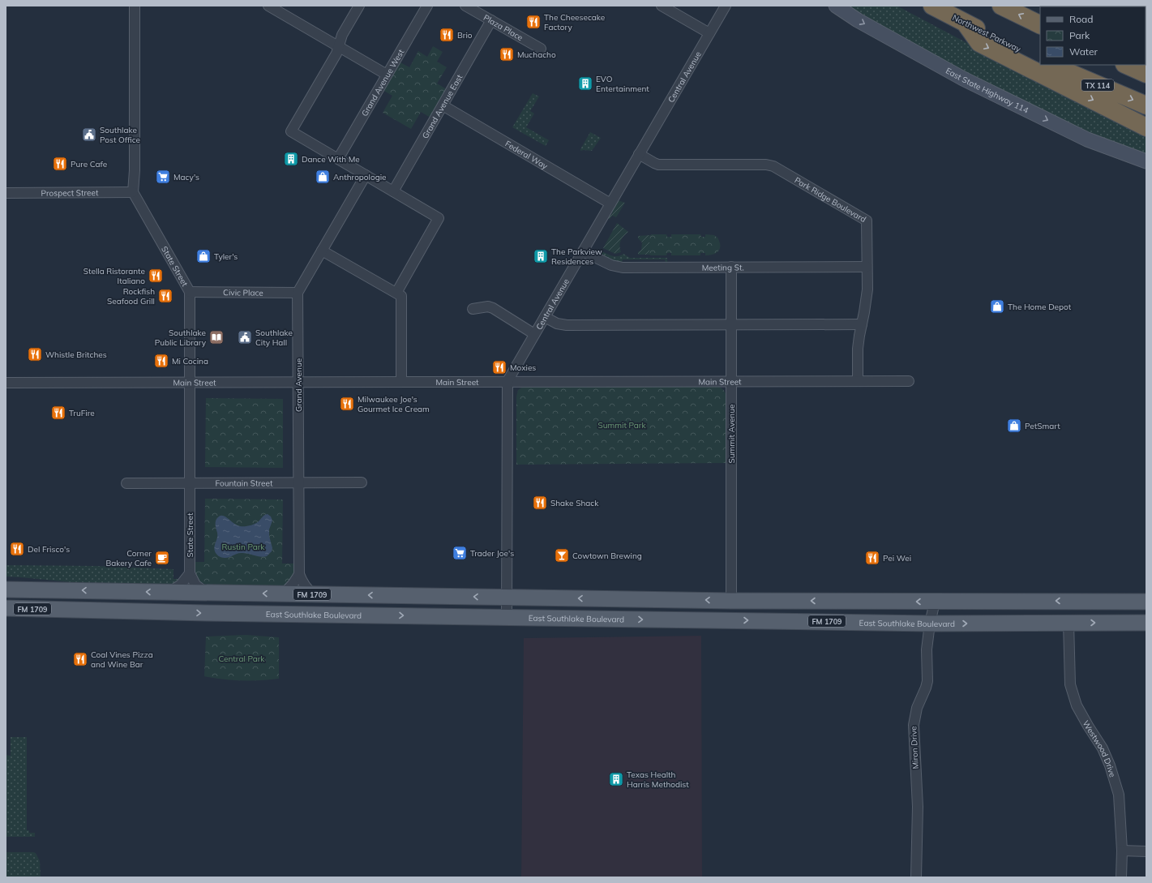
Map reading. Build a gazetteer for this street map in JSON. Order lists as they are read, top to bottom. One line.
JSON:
{"streets":{"highway":["Northwest Parkway","TX 114"],"main road":["East State Highway 114","FM 1709","East Southlake Boulevard"],"street":["Plaza Place","Central Avenue","Grand Avenue West","Grand Avenue East","Federal Way","Prospect Street","Park Ridge Boulevard","State Street","Meeting St.","Civic Place","Main Street","Grand Avenue","Summit Avenue","Fountain Street","Miron Drive","Westwood Drive"]},"crossings":[["Plaza Place","Grand Avenue East"],["Central Avenue","Federal Way"],["Central Avenue","Park Ridge Boulevard"],["Central Avenue","Meeting St."],["Central Avenue","Main Street"],["Central Avenue","FM 1709"],["Central Avenue","East Southlake Boulevard"],["Grand Avenue East","Federal Way"],["Prospect Street","State Street"],["Park Ridge Boulevard","Meeting St."],["Park Ridge Boulevard","Main Street"],["State Street","Civic Place"],["State Street","Main Street"],["State Street","Fountain Street"],["Meeting St.","Summit Avenue"],["Civic Place","Grand Avenue"],["Main Street","Grand Avenue"],["Main Street","Summit Avenue"],["Grand Avenue","Fountain Street"],["Grand Avenue","FM 1709"],["Summit Avenue","FM 1709"],["FM 1709","Miron Drive"],["East Southlake Boulevard","Miron Drive"],["East Southlake Boulevard","Westwood Drive"]],"one_way":["East State Highway 114"],"parks":["Summit Park","Rustin Park","Central Park"],"places":{"restaurant":["The Cheesecake Factory","Brio","Muchacho","Pure Cafe","Stella Ristorante Italiano","Rockfish Seafood Grill","Whistle Britches","Mi Cocina","Moxies","Milwaukee Joe's Gourmet Ice Cream","TruFire","Shake Shack","Del Frisco's","Pei Wei","Coal Vines Pizza and Wine Bar"],"building":["EVO Entertainment","Dance With Me","The Parkview Residences","Texas Health Harris Methodist"],"public building":["Southlake Post Office","Southlake City Hall"],"supermarket":["Macy's","Trader Joe's"],"shop":["Anthropologie","Tyler's","The Home Depot","PetSmart"],"library":["Southlake Public Library"],"bar":["Cowtown Brewing"],"cafe":["Corner Bakery Cafe"]},"legend":["Road","Park","Water"]}
